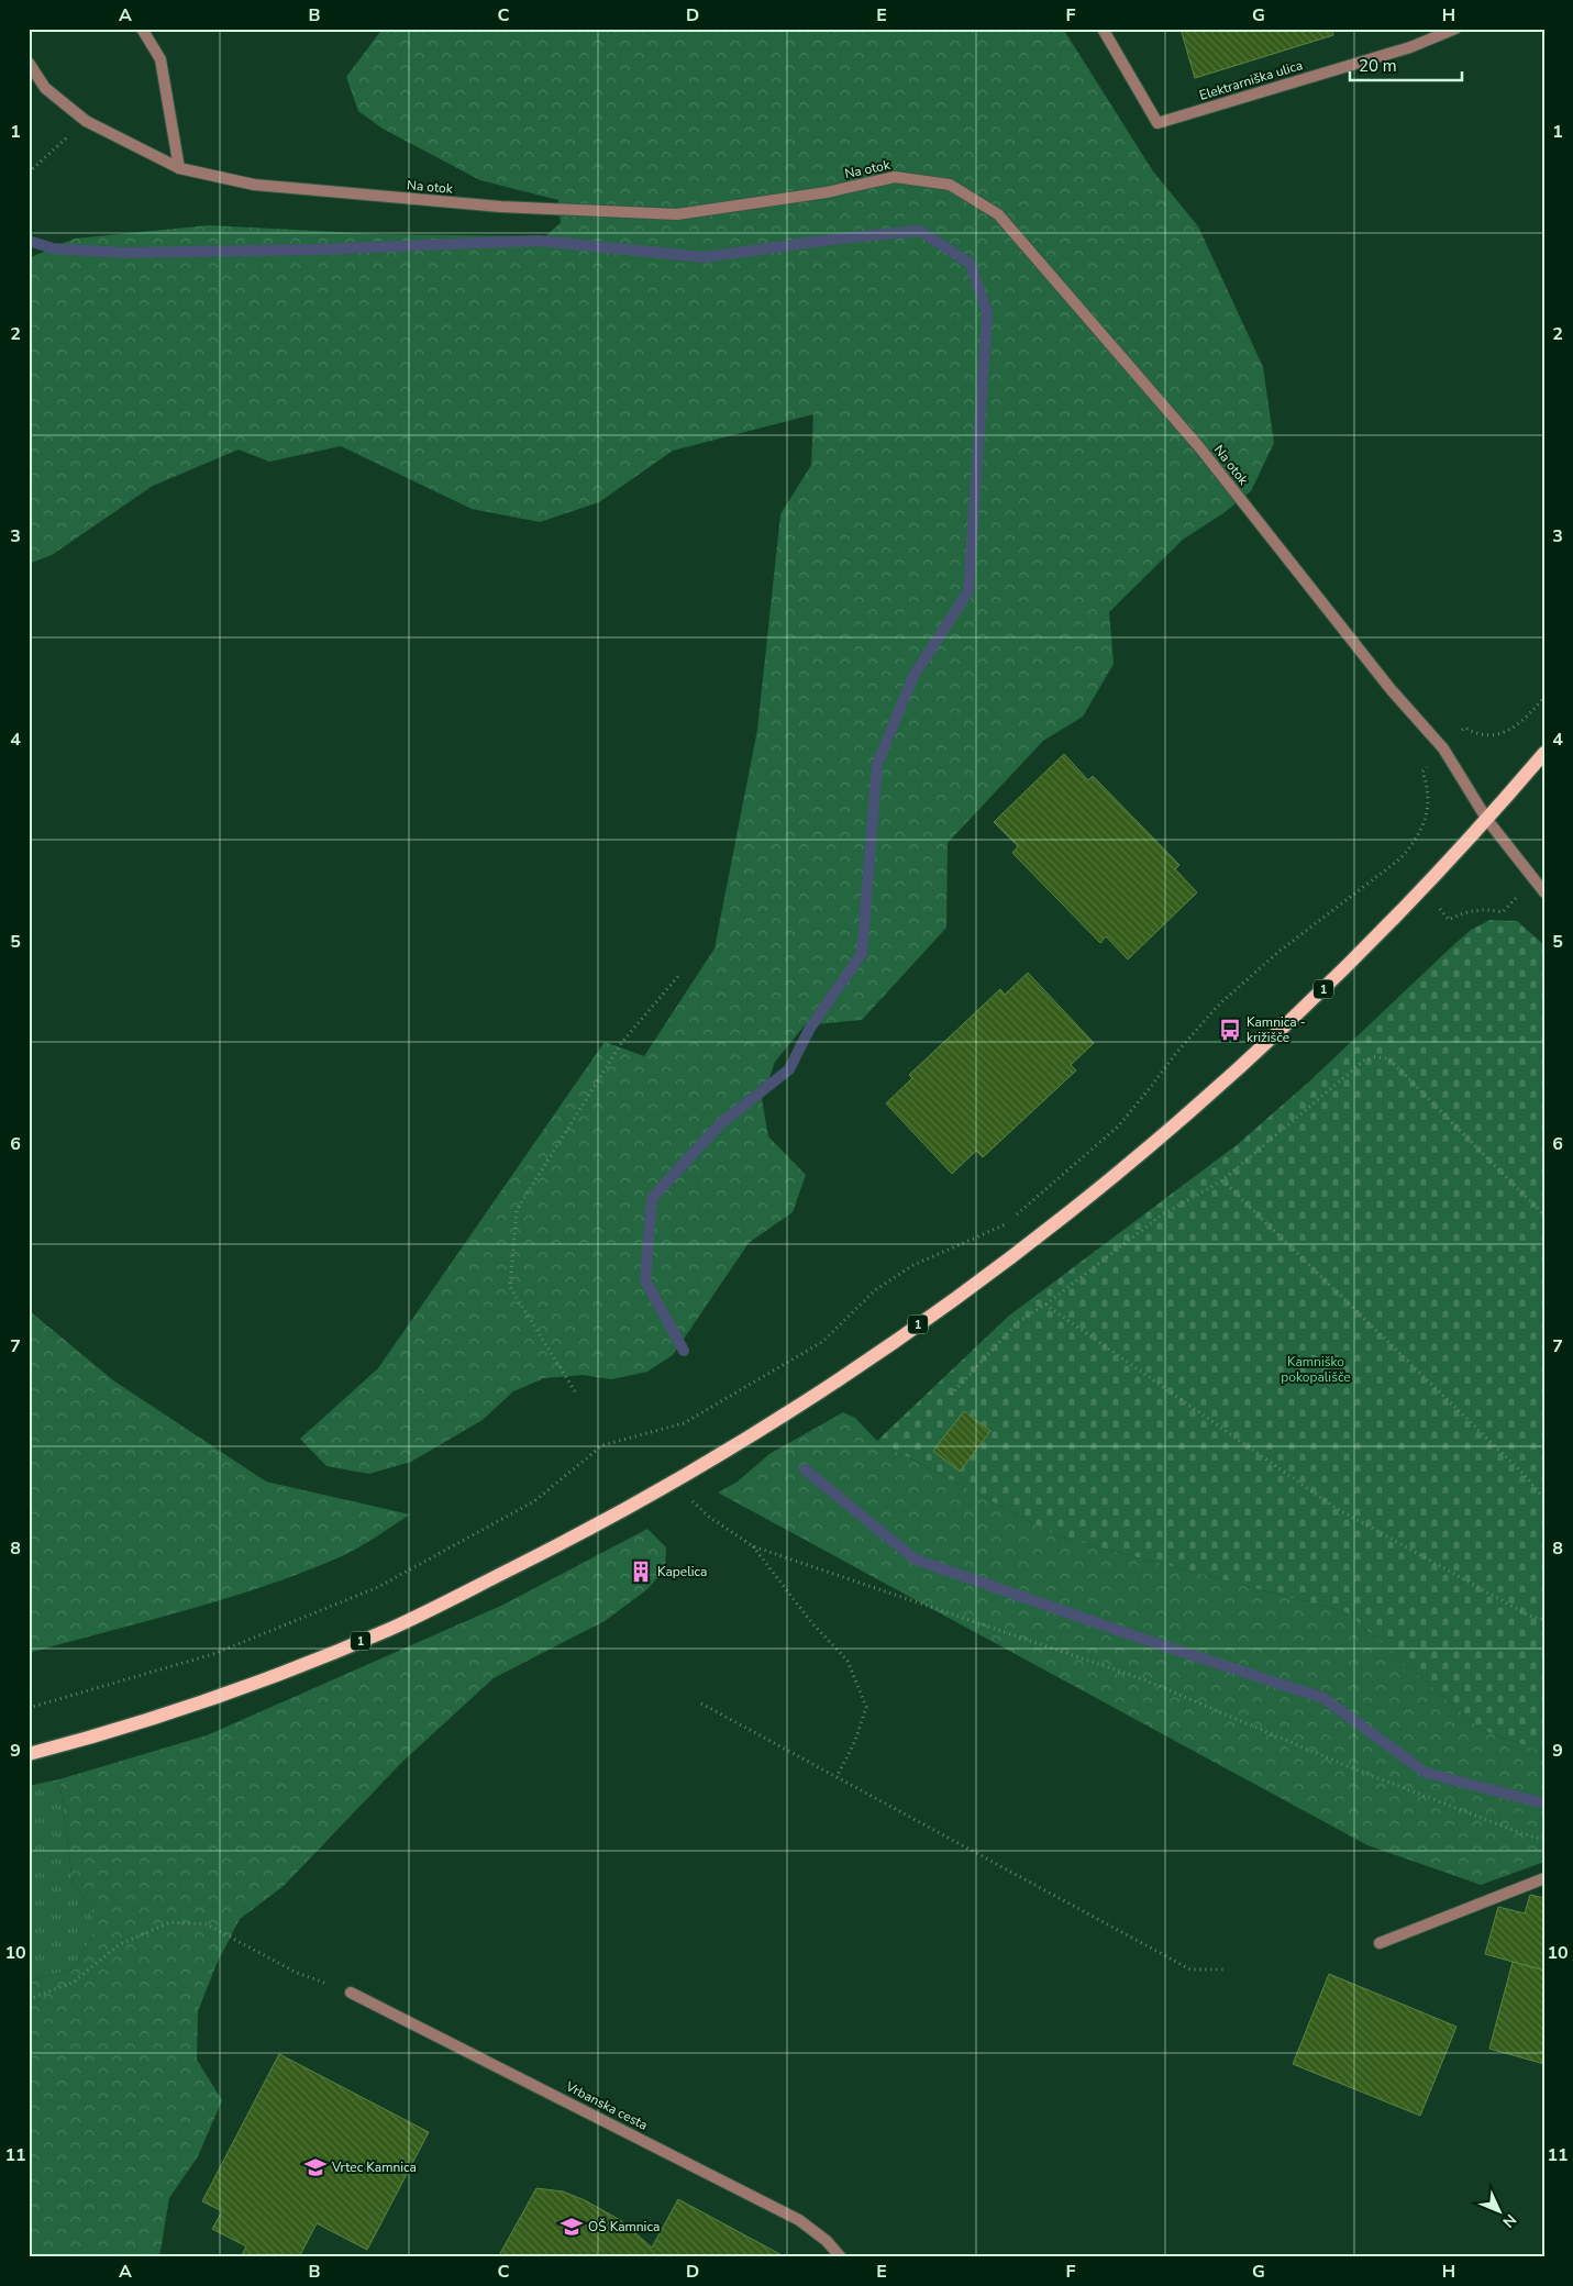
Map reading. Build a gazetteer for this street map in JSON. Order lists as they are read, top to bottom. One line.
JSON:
{"streets":{"main road":["1"],"street":["Elektrarniška ulica","Na otok","Vrbanska cesta"]},"crossings":[["Na otok","1"]],"parks":["Kamniško pokopališče"],"places":{"bus stop":["Kamnica - križišče"],"building":["Kapelica"],"school or university":["Vrtec Kamnica","OŠ Kamnica"]},"scale_bar":"20 m","north":"bottom right","grid":{"columns":["A","B","C","D","E","F","G","H"],"rows":["1","2","3","4","5","6","7","8","9","10","11"]}}
